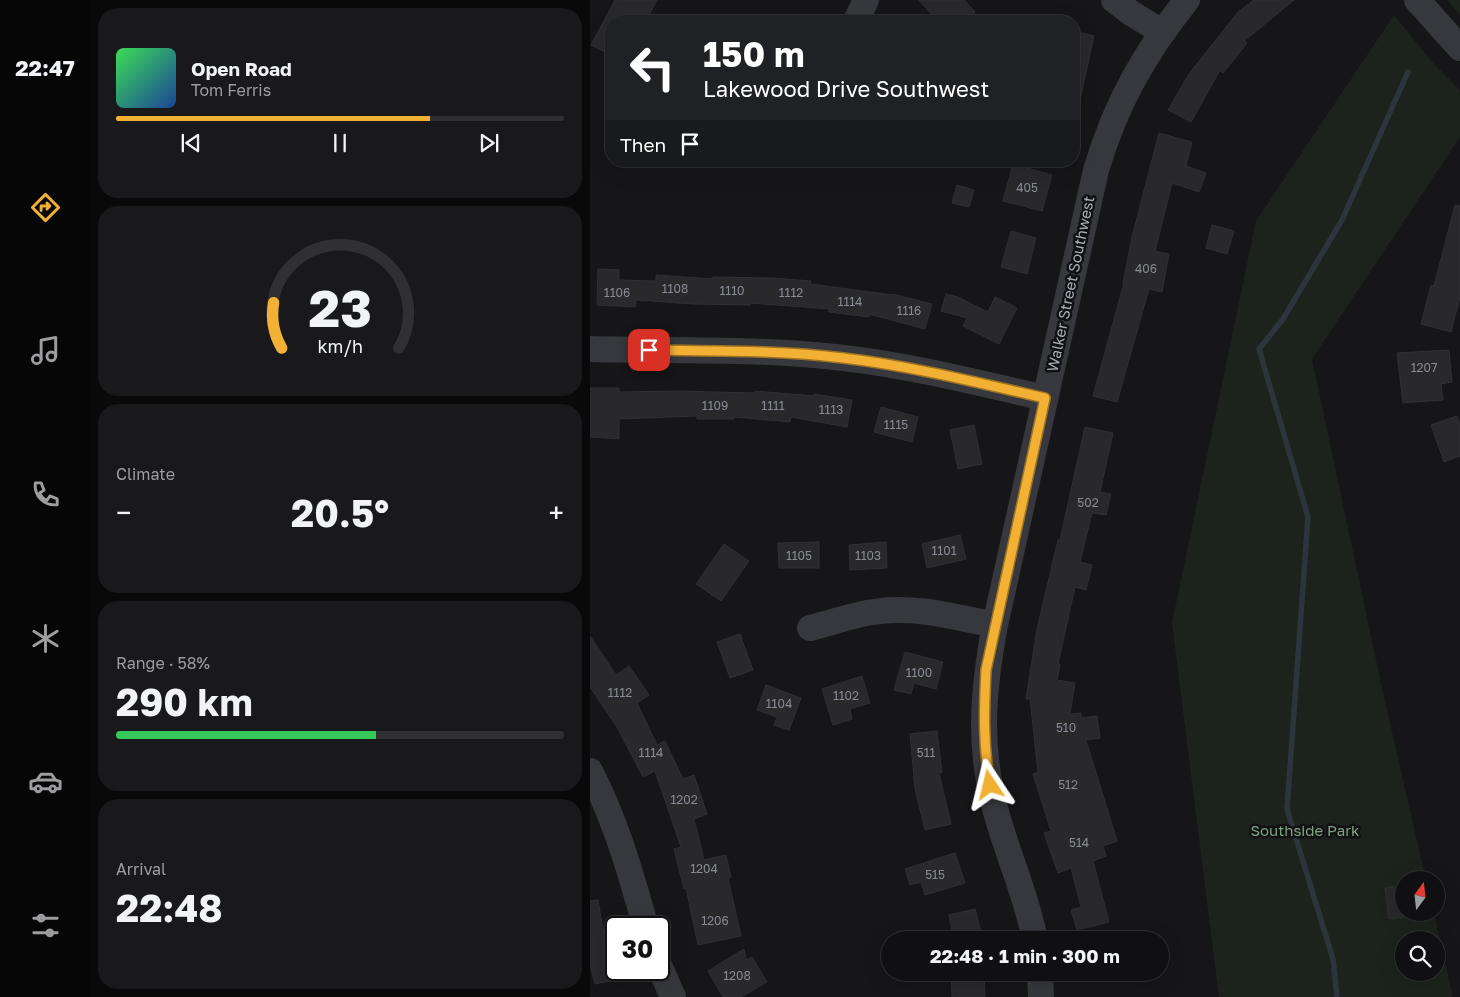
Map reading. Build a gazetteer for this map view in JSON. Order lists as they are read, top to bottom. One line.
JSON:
{"streets":{"street":["Walker Street Southwest"]},"parks":["Southside Park"],"house_numbers":["405","406","1108","1110","1106","1112","1114","1116","1207","1109","1111","1113","1115","502","1101","1105","1103","1100","1112","1102","1104","510","1114","511","512","1202","514","1204","515","1206","1208"],"north":"top","page":{"tabs":"22:47","turn":["150 m","Lakewood Drive Southwest"],"song":["Open Road","Tom Ferris"],"then":"Then","tile":["Climate",["Range · 58%","290 km"],["Arrival","22:48"]],"heat":["−","20.5°","+"],"limit":"30","trip":"22:48 · 1 min · 300 m","gauge":["23","km/h"]}}
